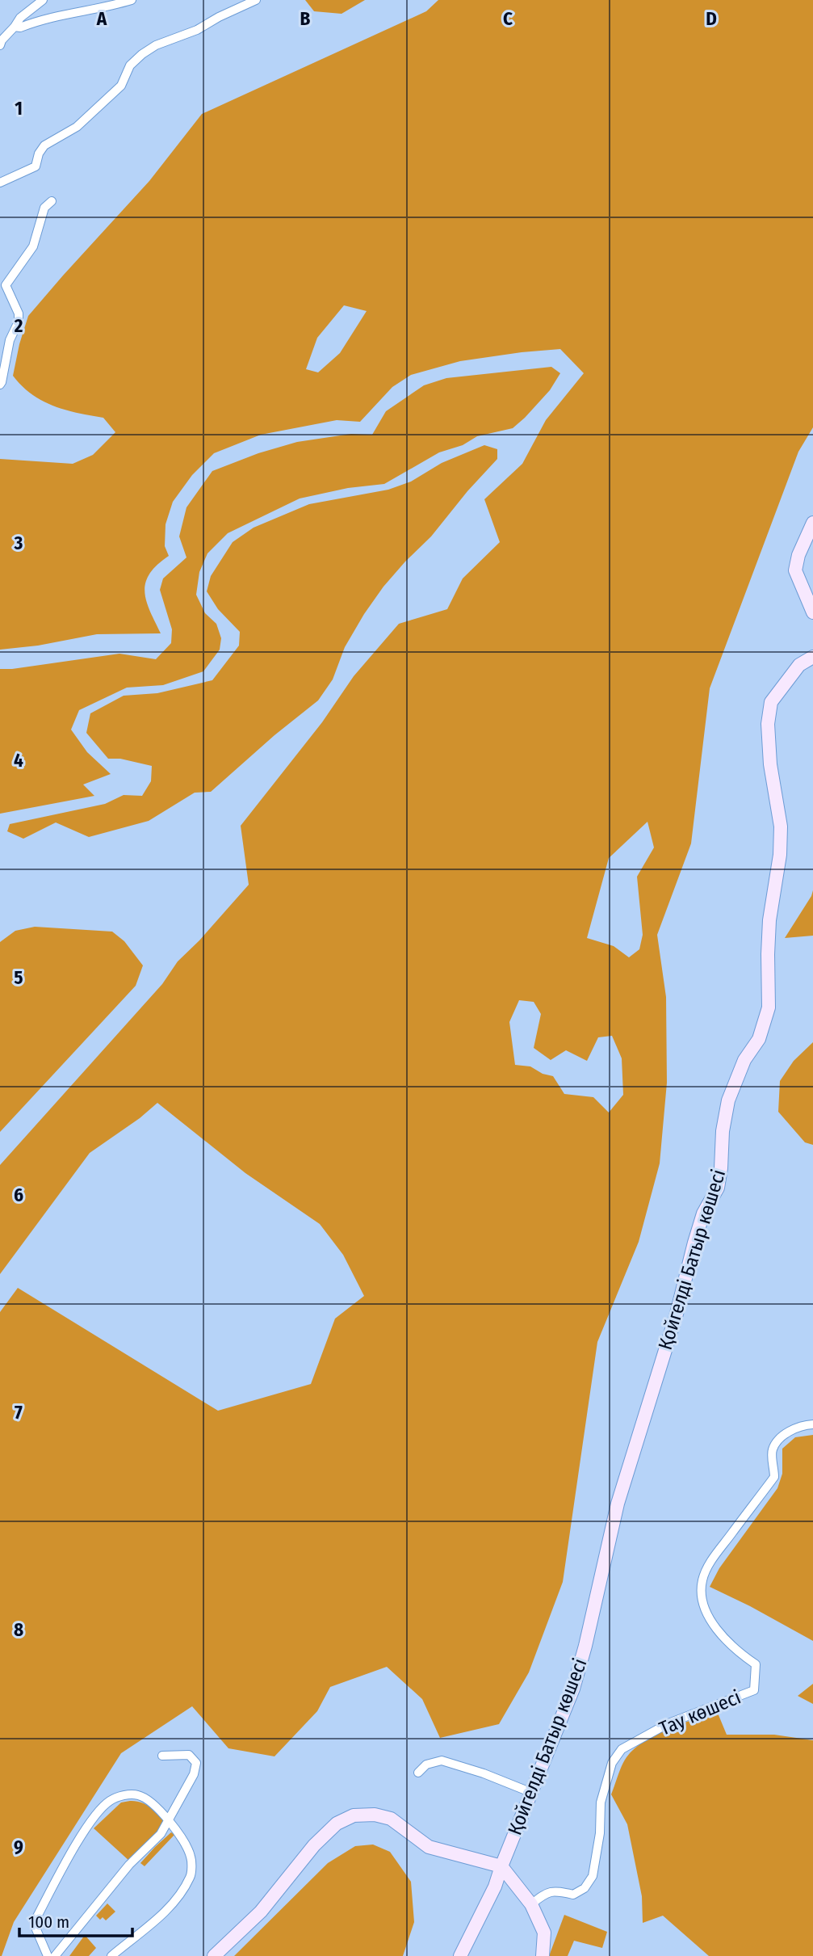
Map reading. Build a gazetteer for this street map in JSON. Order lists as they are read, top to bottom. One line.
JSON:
{"streets":{"street":["Қойгелді Батыр көшесі","Тау көшесі"]},"scale_bar":"100 m","grid":{"columns":["A","B","C","D"],"rows":["1","2","3","4","5","6","7","8","9"]}}
